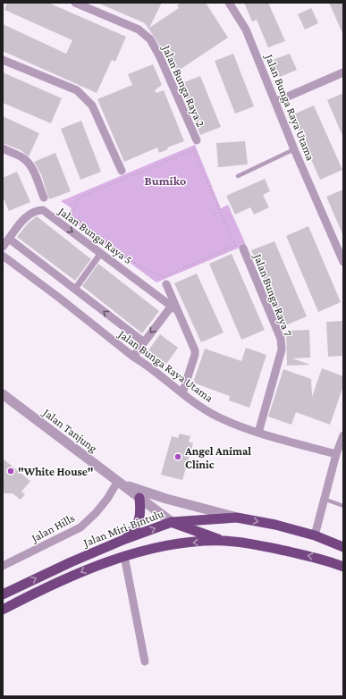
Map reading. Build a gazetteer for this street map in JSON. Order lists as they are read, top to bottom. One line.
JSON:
{"streets":{"highway":["Jalan Miri-Bintulu"],"street":["Jalan Bunga Raya 2","Jalan Bunga Raya Utama","Jalan Bunga Raya 5","Jalan Bunga Raya 7","Jalan Tanjung","Jalan Hills"]},"crossings":[["Jalan Bunga Raya Utama","Jalan Bunga Raya 7"],["Jalan Tanjung","Jalan Hills"],["Jalan Tanjung","Jalan Miri-Bintulu"]],"districts":["Bumiko"],"places":["Angel Animal Clinic","\"White House\""]}
